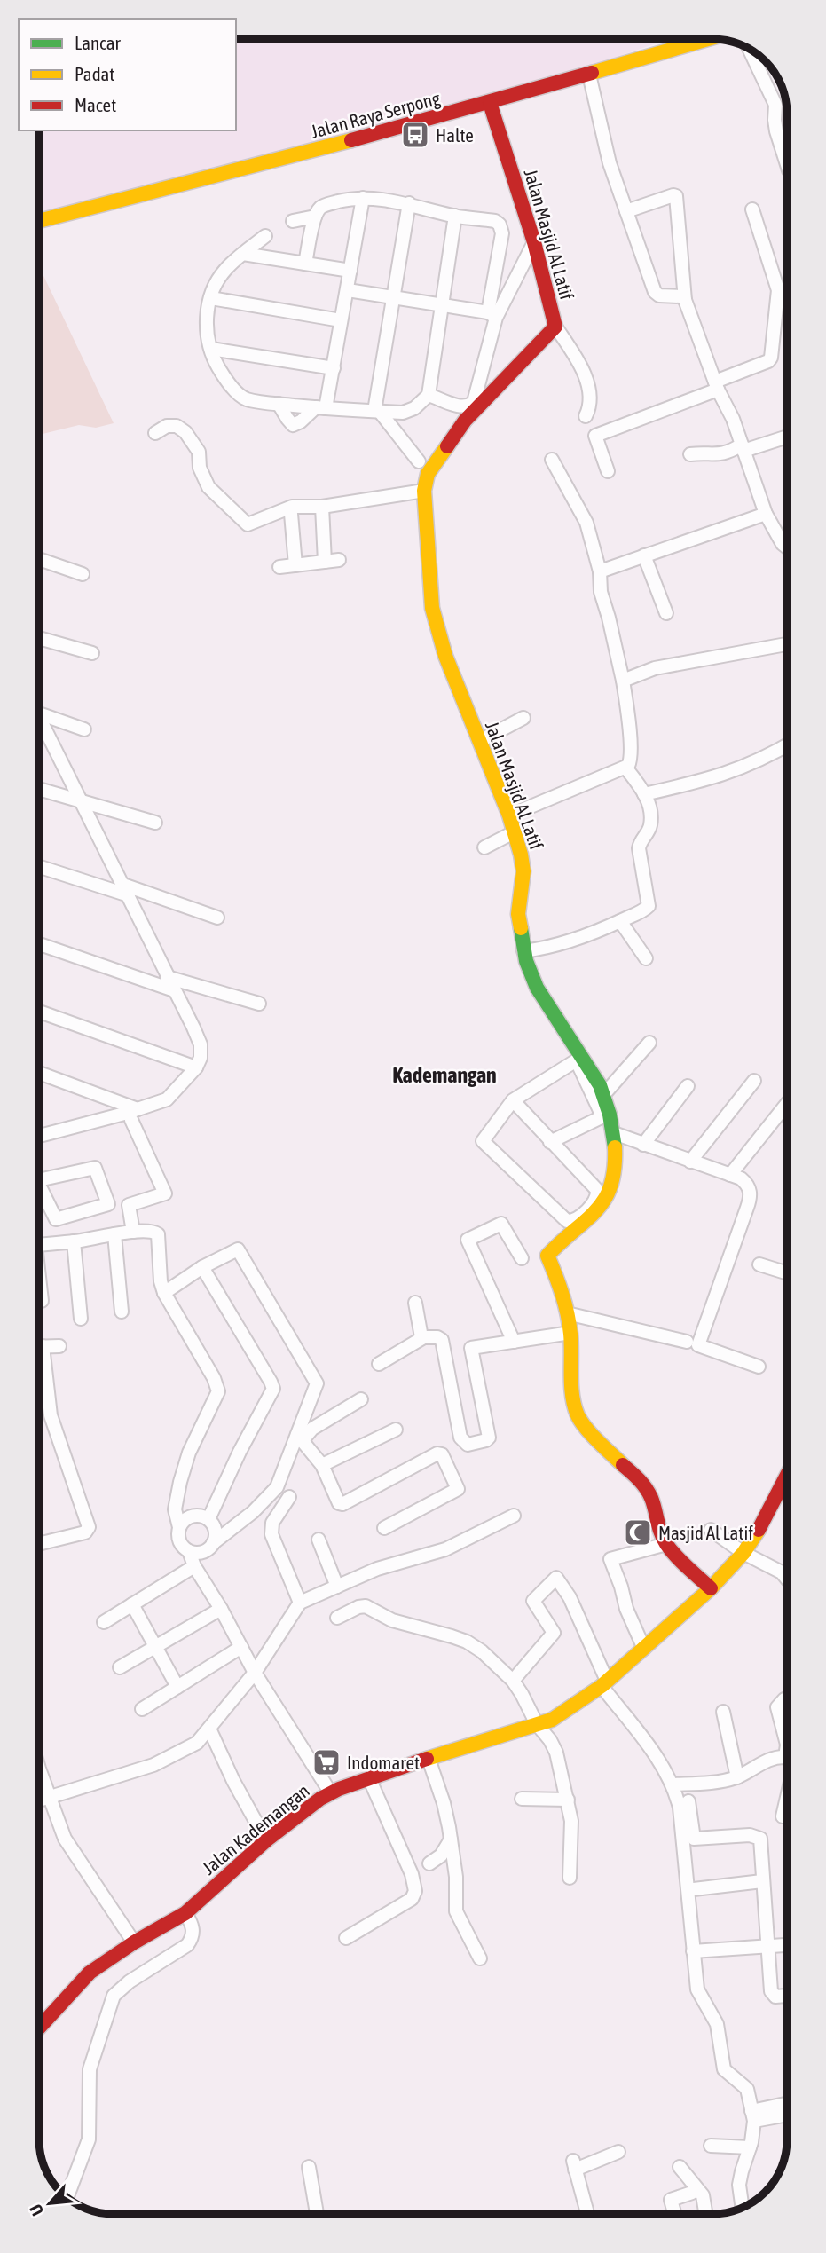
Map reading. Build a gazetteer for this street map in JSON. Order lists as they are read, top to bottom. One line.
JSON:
{"streets":{"street":["Jalan Raya Serpong","Jalan Masjid Al Latif","Jalan Kademangan"]},"crossings":[["Jalan Raya Serpong","Jalan Masjid Al Latif"],["Jalan Masjid Al Latif","Jalan Kademangan"]],"districts":["Kademangan"],"places":{"bus stop":["Halte"],"mosque":["Masjid Al Latif"],"supermarket":["Indomaret"]},"legend":["Lancar","Padat","Macet"],"north":"bottom left"}
